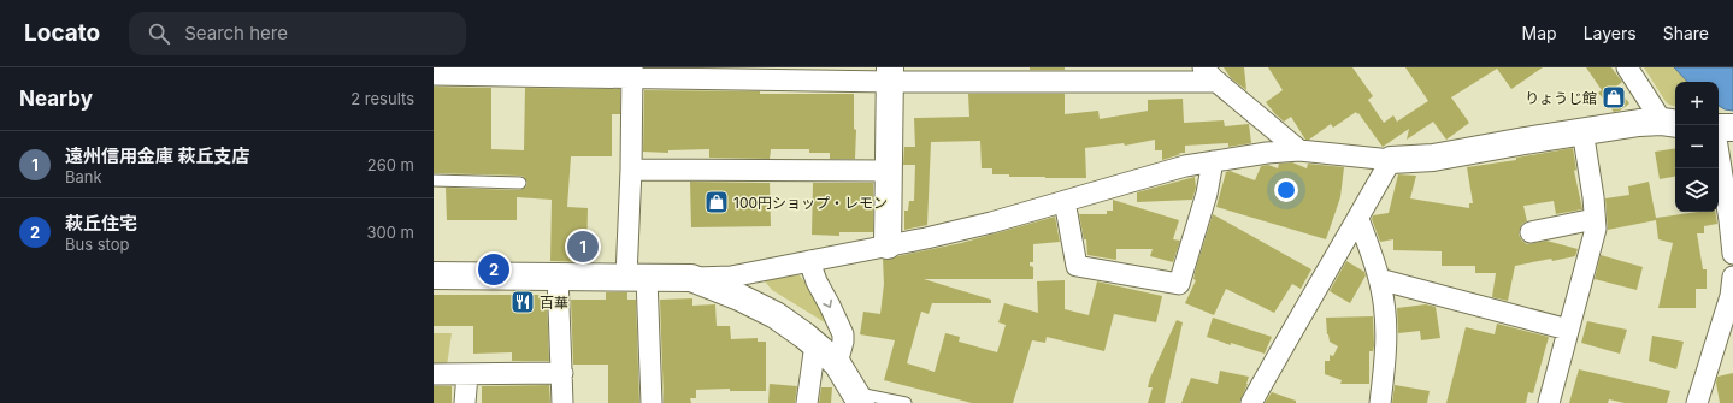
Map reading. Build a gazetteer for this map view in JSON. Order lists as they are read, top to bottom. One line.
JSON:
{"places":{"shop":["りょうじ館","100円ショップ・レモン"],"restaurant":["百華"]},"page":{"header":"Locato","search":"Search here","nav":["Map","Layers","Share"],"heading":["Nearby","2 results"],"map_buttons":["+","−"],"list":[{"mark":"1","name":"遠州信用金庫 萩丘支店","note":"Bank","value":"260 m"},{"mark":"2","name":"萩丘住宅","note":"Bus stop","value":"300 m"}],"pins":["1","2"]}}
